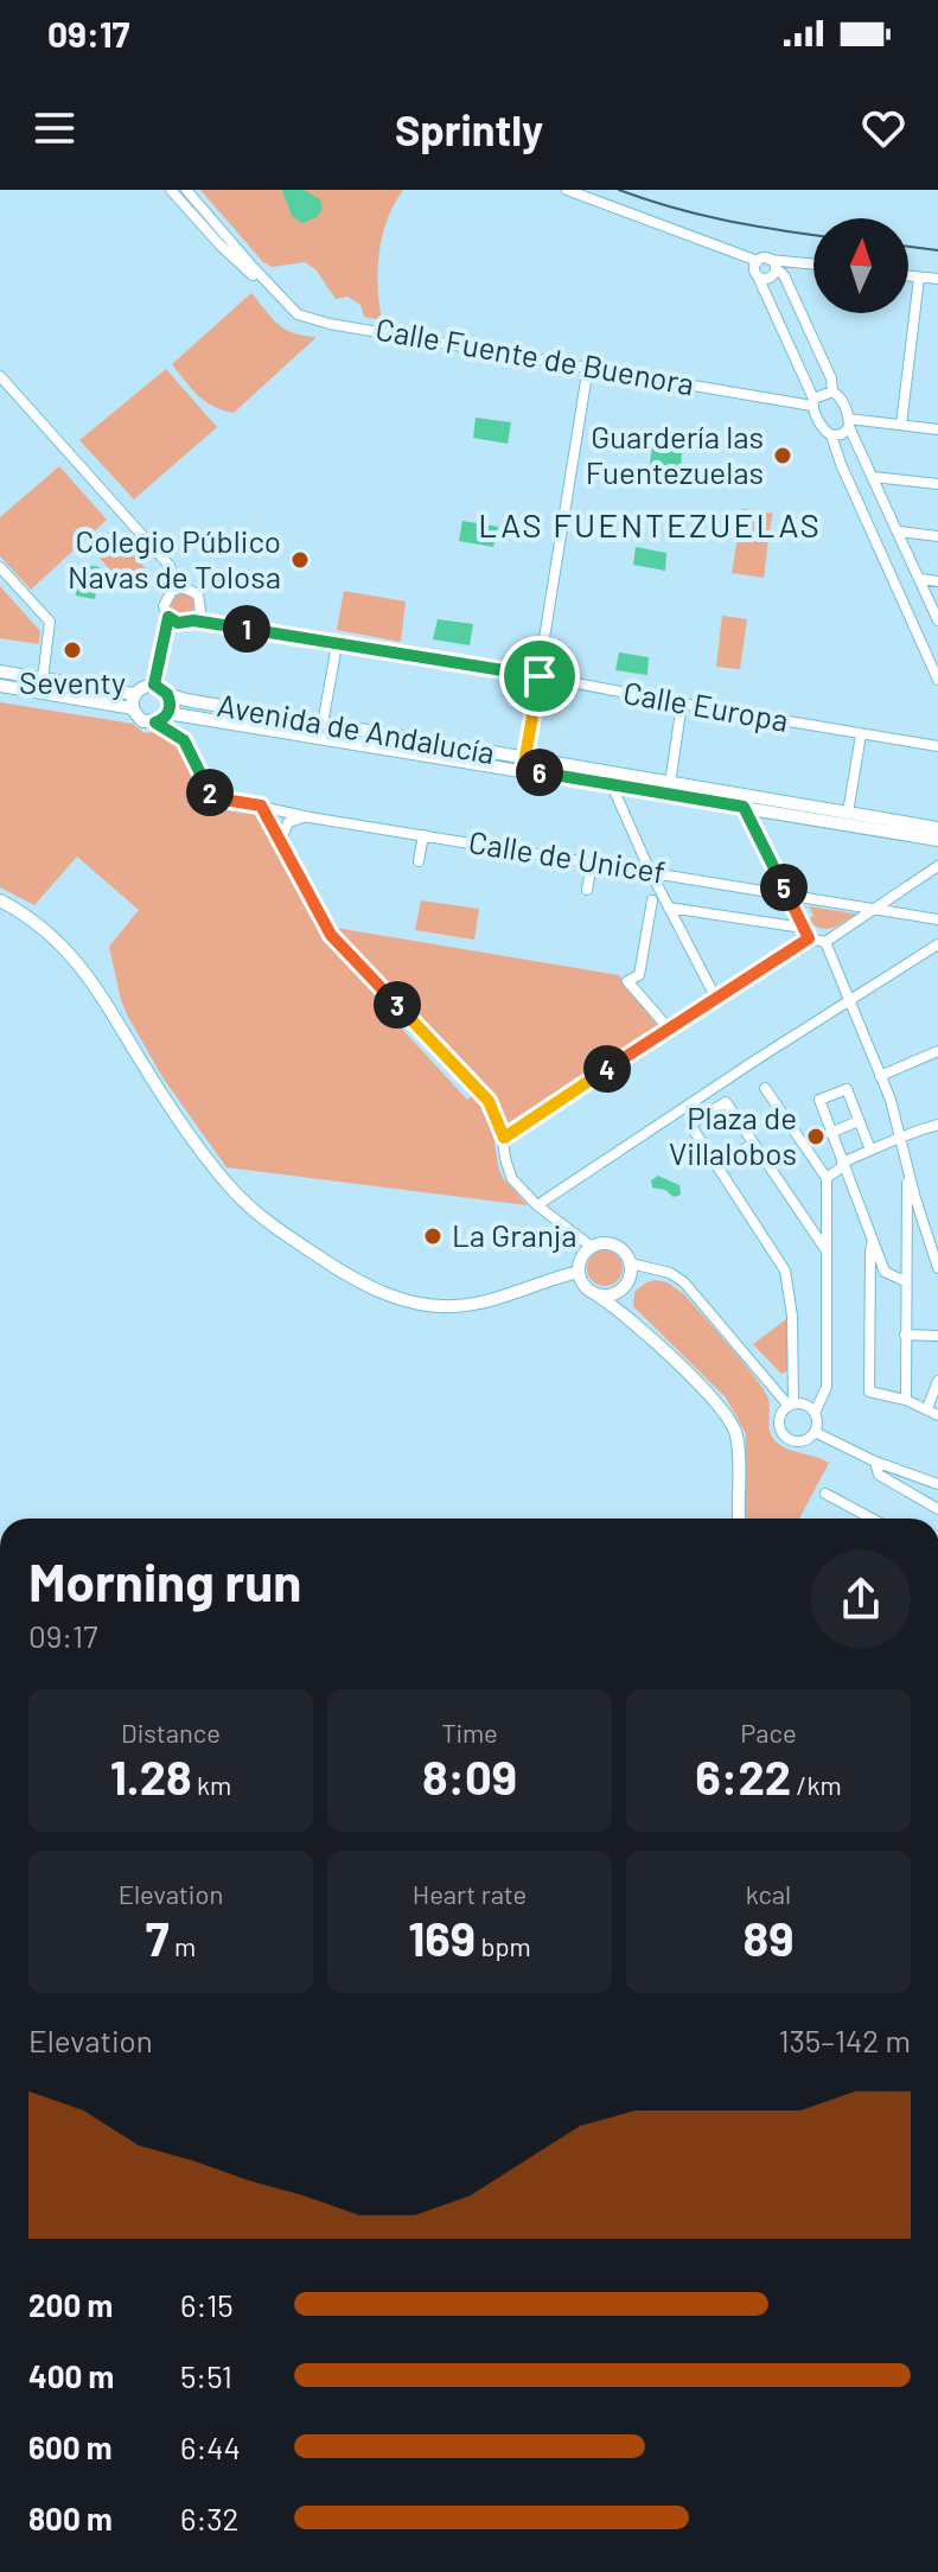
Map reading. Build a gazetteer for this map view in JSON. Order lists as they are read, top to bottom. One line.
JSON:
{"streets":{"main road":["Avenida de Andalucía"],"street":["Calle Fuente de Buenora","Calle Europa","Calle de Unicef"]},"crossings":[["Avenida de Andalucía","Calle de Unicef"]],"districts":["LAS FUENTEZUELAS"],"places":["Guardería las Fuentezuelas","Colegio Público Navas de Tolosa","Seventy","Plaza de Villalobos","La Granja"],"north":"top","page":{"status":"09:17","header":"Sprintly","pins":["1","6","2","5","3","4"],"heading":["Morning run","09:17"],"stats":[["Distance","1.28 km"],["Time","8:09"],["Pace","6:22 /km"],["Elevation","7 m"],["Heart rate","169 bpm"],["kcal","89"]],"chart":["Elevation","135–142 m"],"list":[{"name":"200 m","note":"6:15"},{"name":"400 m","note":"5:51"},{"name":"600 m","note":"6:44"},{"name":"800 m","note":"6:32"}]}}
